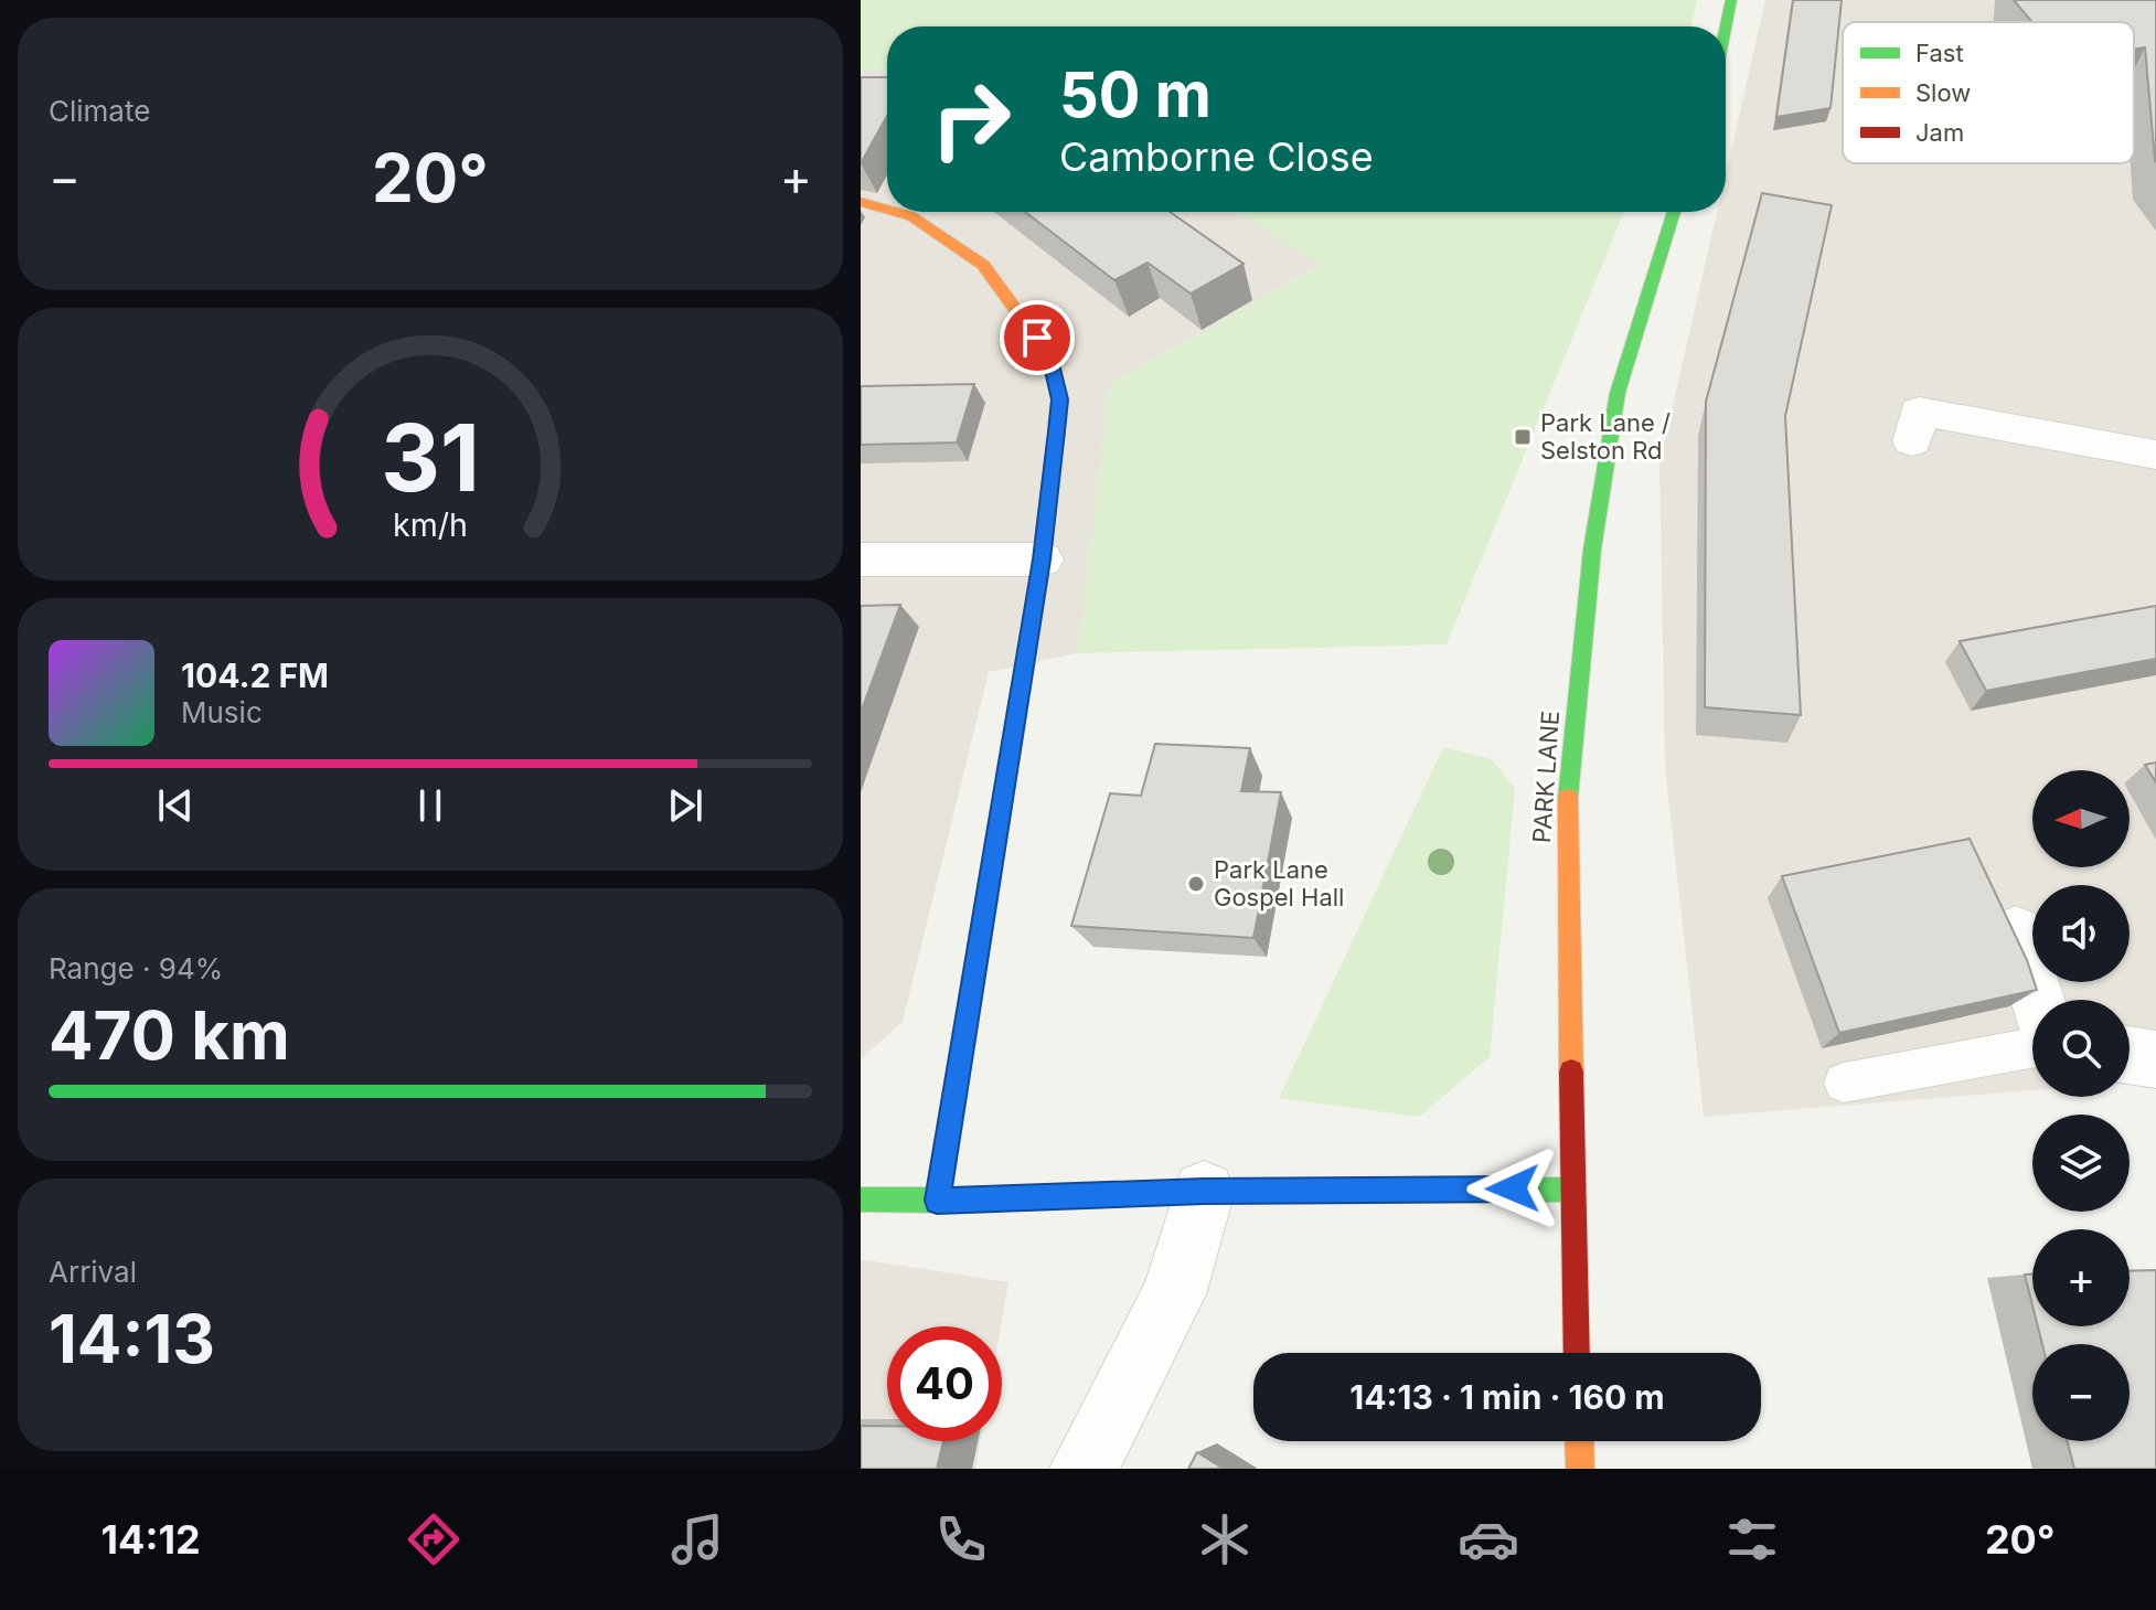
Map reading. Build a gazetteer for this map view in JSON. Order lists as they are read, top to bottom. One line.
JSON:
{"streets":{"street":["PARK LANE"]},"places":{"transit":["Park Lane / Selston Rd"],"other":["Park Lane Gospel Hall"]},"legend":["Fast","Slow","Jam"],"north":"left","page":{"tile":["Climate",["Range · 94%","470 km"],["Arrival","14:13"]],"turn":["50 m","Camborne Close"],"heat":["−","20°","+"],"song":["104.2 FM","Music"],"map_buttons":["+","−"],"limit":"40","trip":"14:13 · 1 min · 160 m","tabs":["14:12","20°"],"gauge":["31","km/h"]}}
